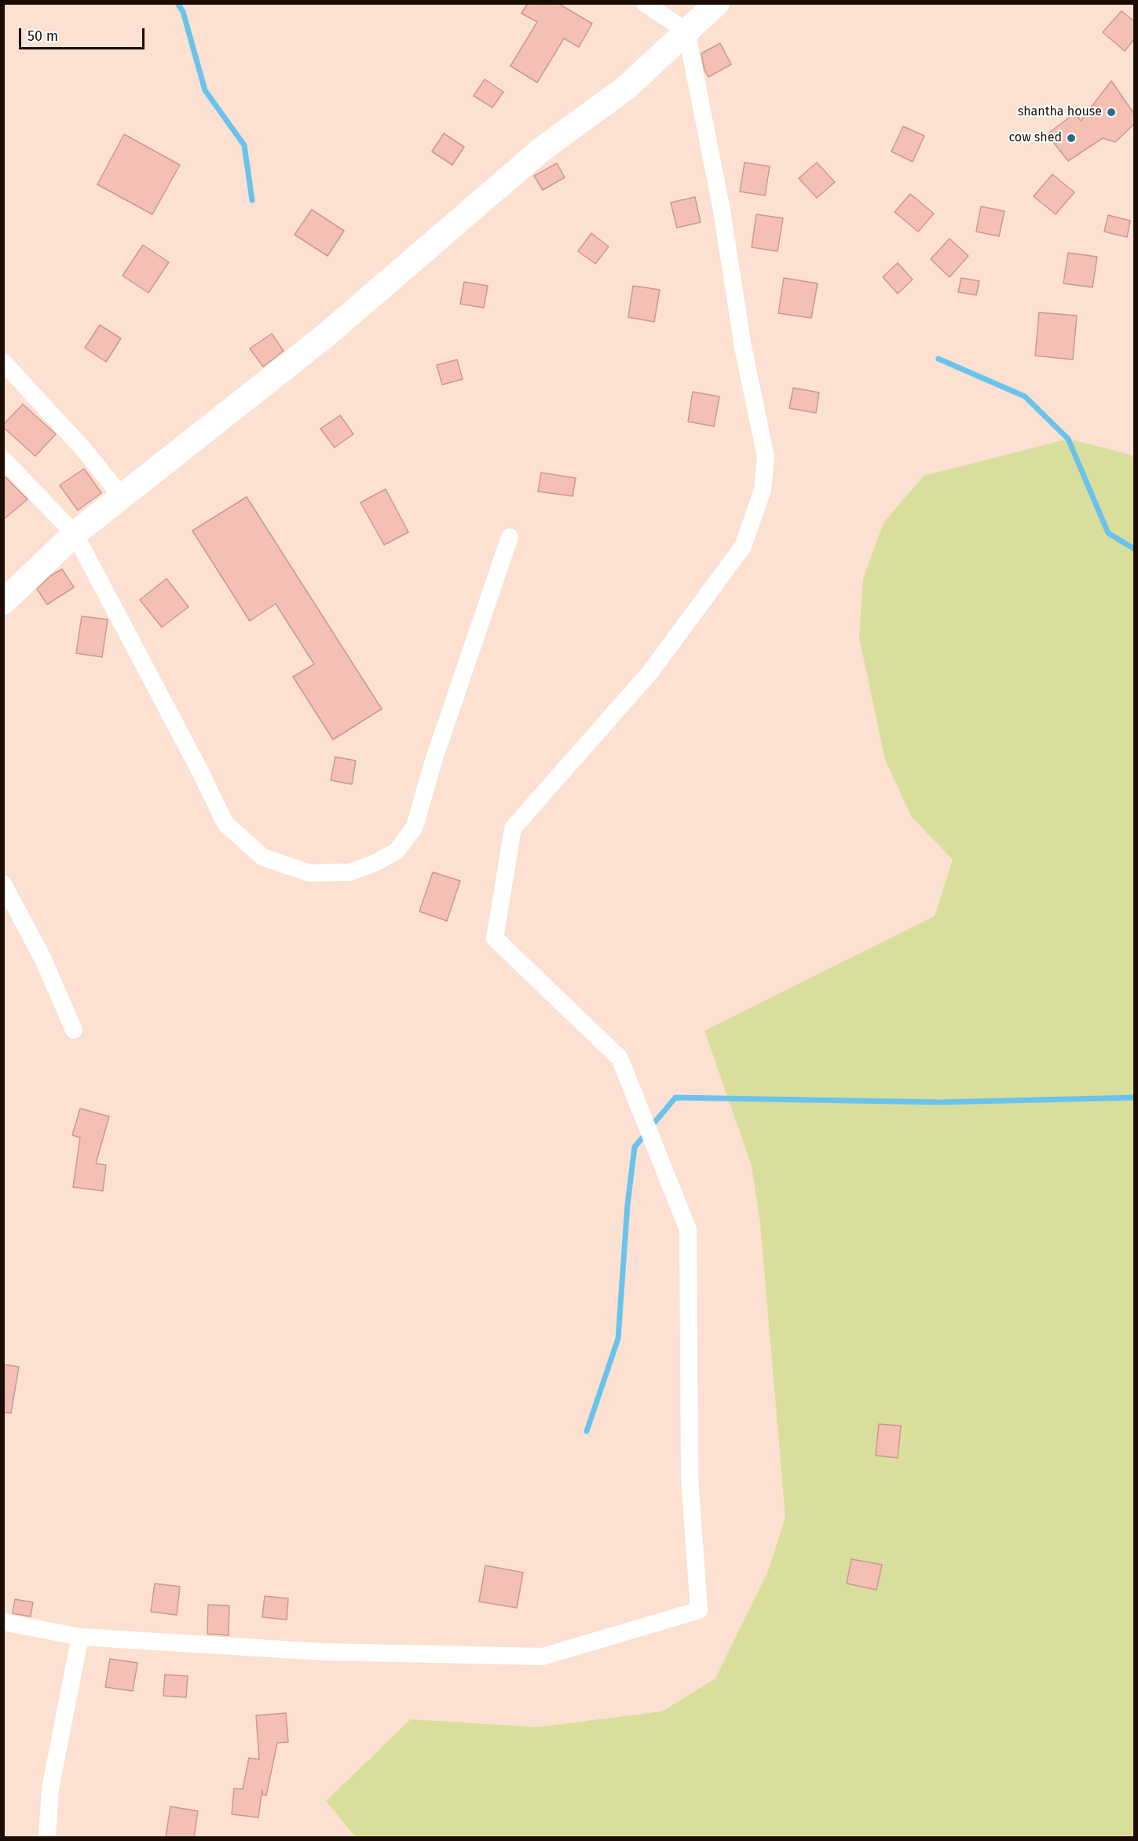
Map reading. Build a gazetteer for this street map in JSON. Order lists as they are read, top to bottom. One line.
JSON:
{"places":["shantha house","cow shed"],"scale_bar":"50 m"}
